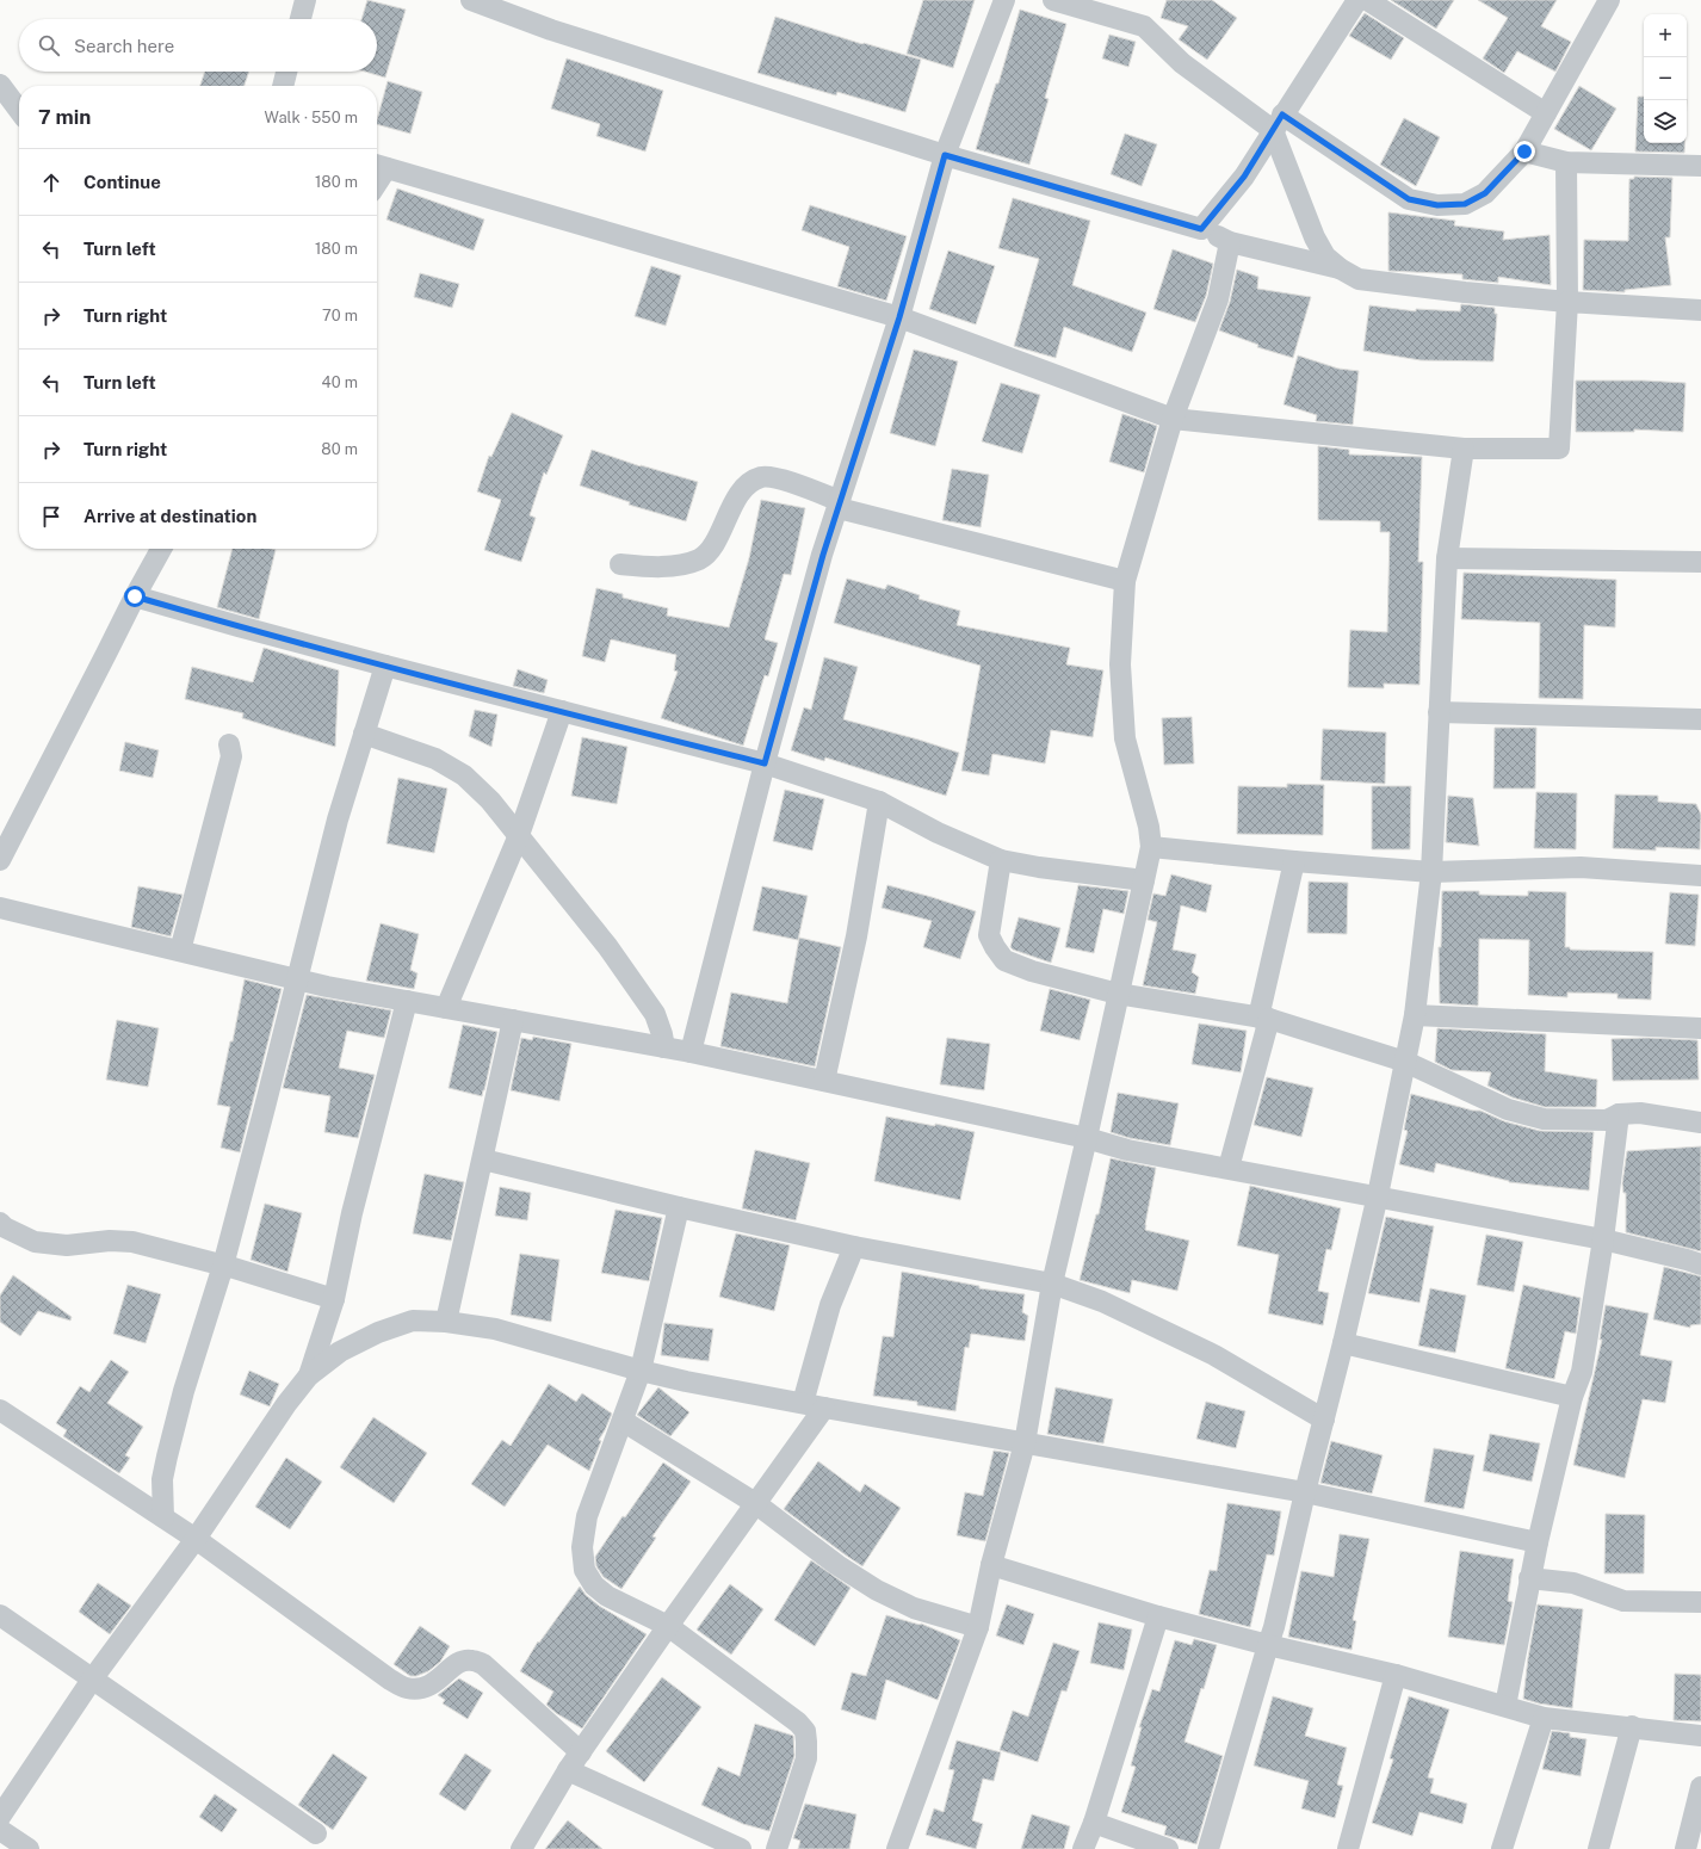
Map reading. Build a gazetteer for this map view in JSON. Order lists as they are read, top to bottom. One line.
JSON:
{"page":{"map_buttons":["+","−"],"search":"Search here","heading":["7 min","Walk · 550 m"],"list":[["Continue","180 m"],["Turn left","180 m"],["Turn right","70 m"],["Turn left","40 m"],["Turn right","80 m"],"Arrive at destination"]}}
